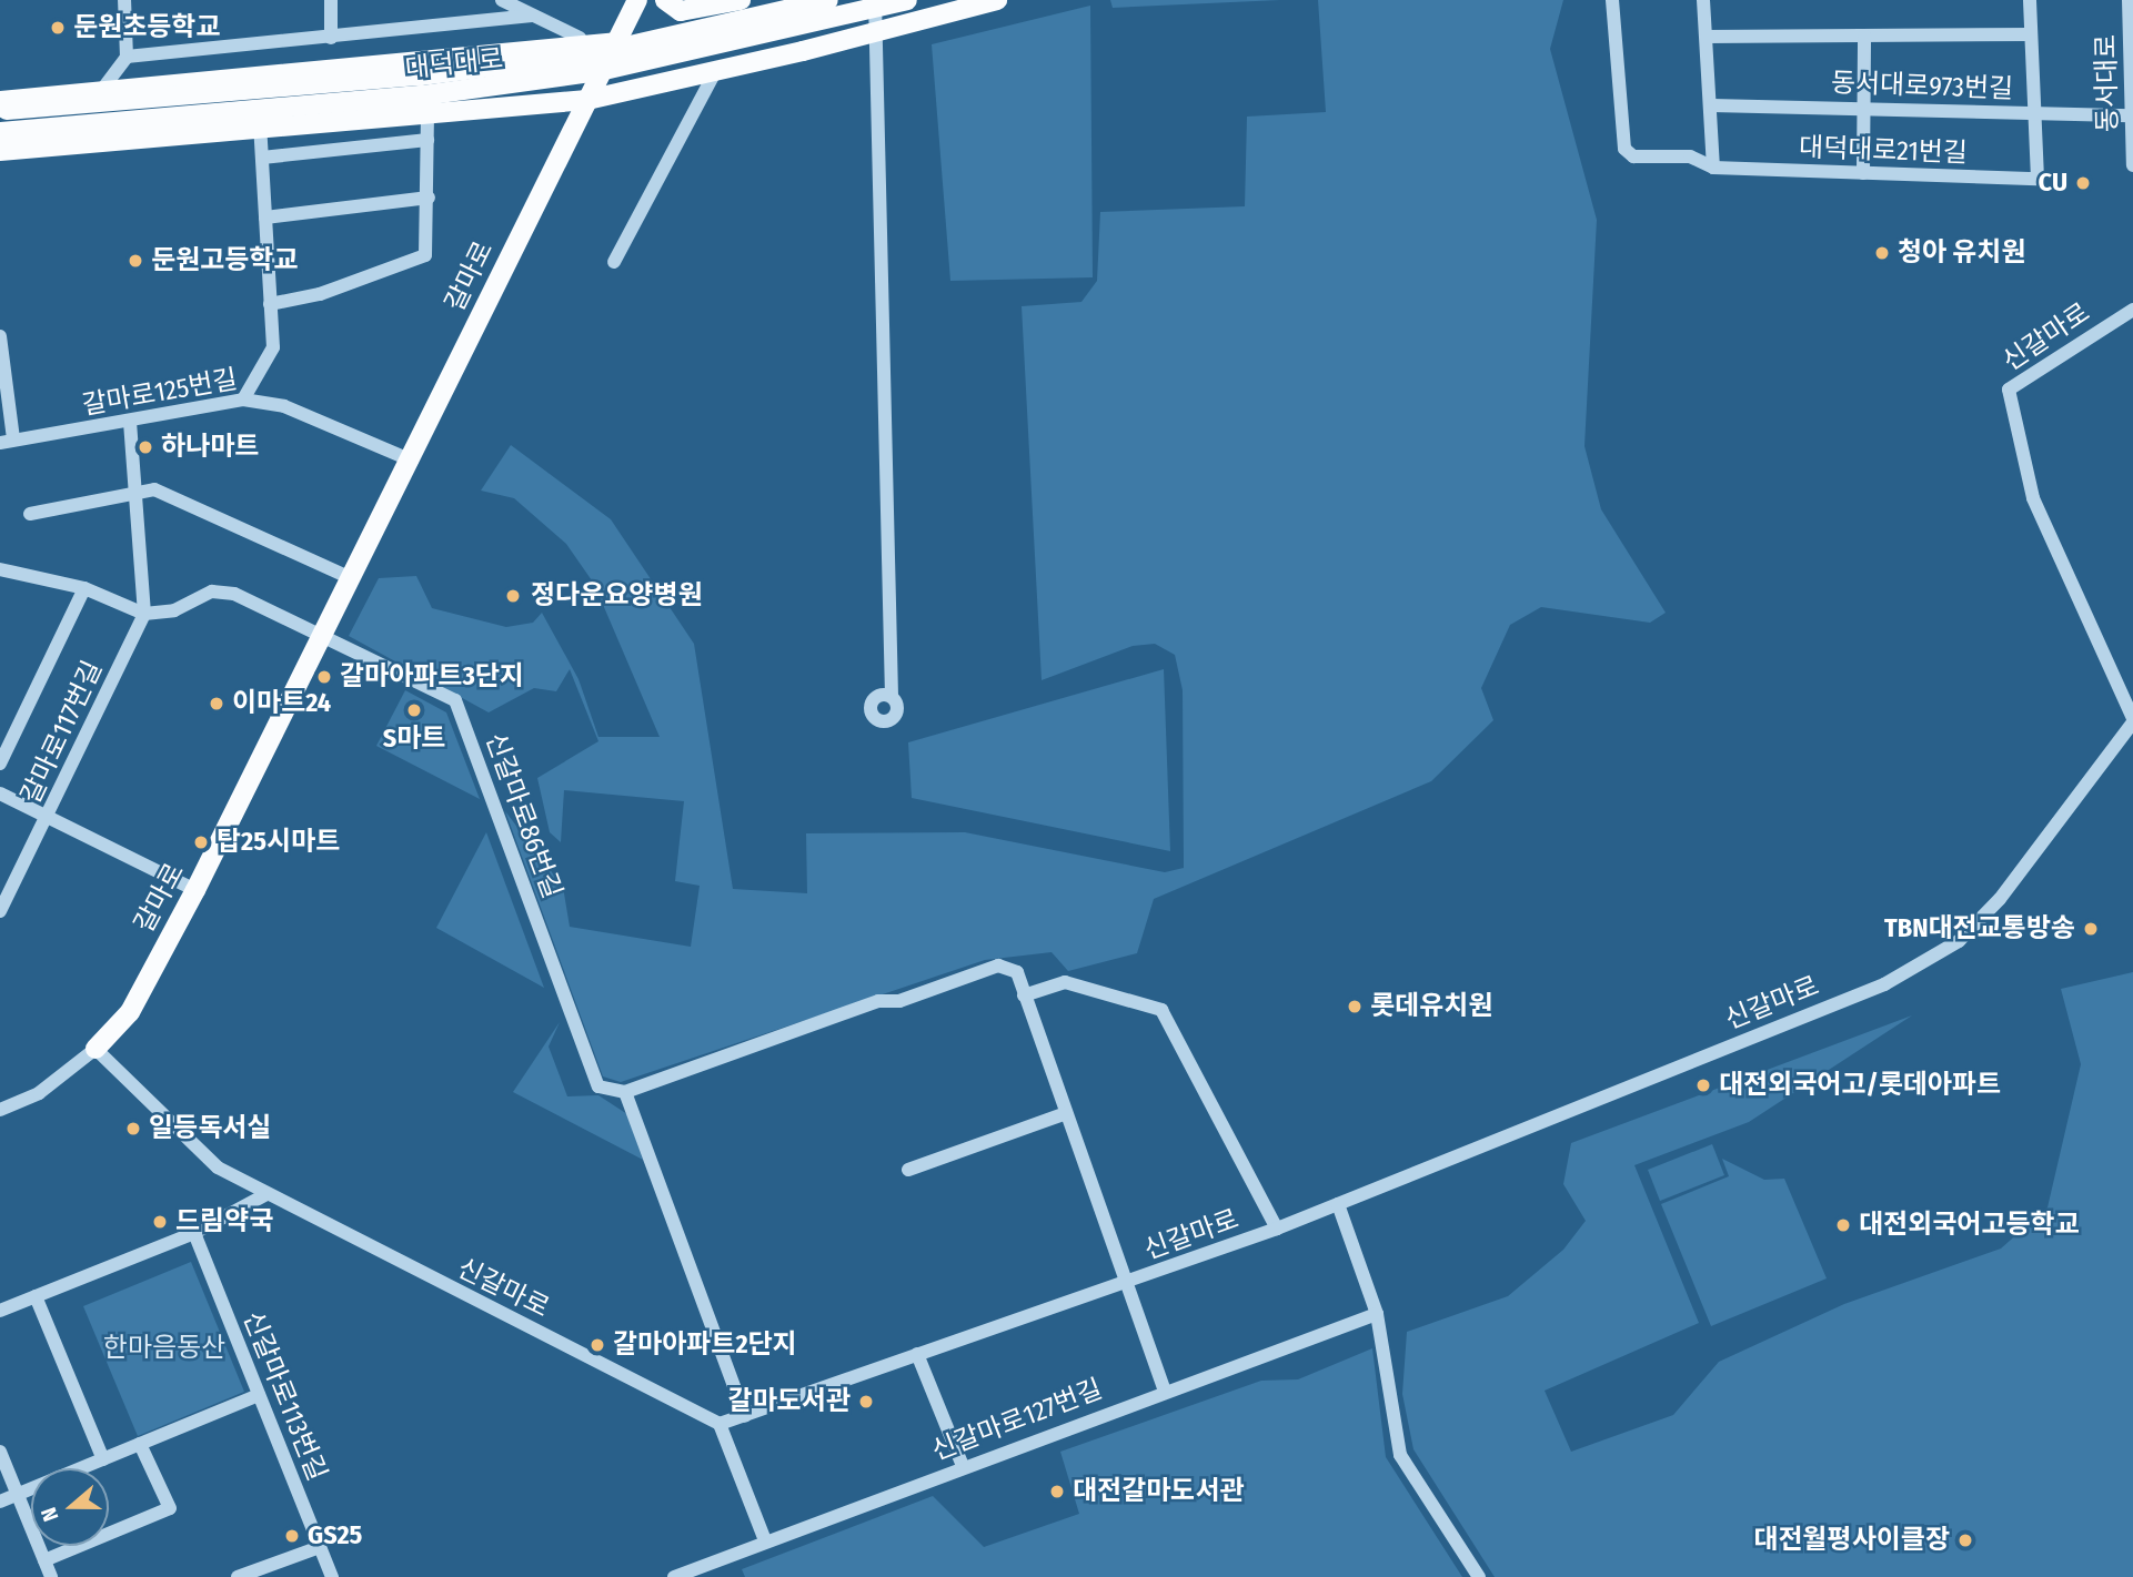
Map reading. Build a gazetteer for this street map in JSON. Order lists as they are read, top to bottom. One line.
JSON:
{"streets":{"main road":["대덕대로","갈마로"],"street":["동서대로","동서대로973번길","대덕대로21번길","신갈마로","갈마로125번길","갈마로117번길","신갈마로86번길","신갈마로113번길","신갈마로127번길"]},"crossings":[["동서대로","동서대로973번길"],["동서대로973번길","대덕대로21번길"],["갈마로","신갈마로"],["갈마로","갈마로125번길"],["갈마로","신갈마로86번길"],["신갈마로","신갈마로86번길"],["신갈마로","신갈마로127번길"],["갈마로125번길","갈마로117번길"]],"parks":["한마음동산"],"places":["둔원초등학교","CU","청아 유치원","둔원고등학교","하나마트","정다운요양병원","갈마아파트3단지","이마트24","S마트","탑25시마트","TBN대전교통방송","롯데유치원","대전외국어고/롯데아파트","일등독서실","드림약국","대전외국어고등학교","갈마아파트2단지","갈마도서관","대전갈마도서관","GS25","대전월평사이클장"],"north":"left"}
